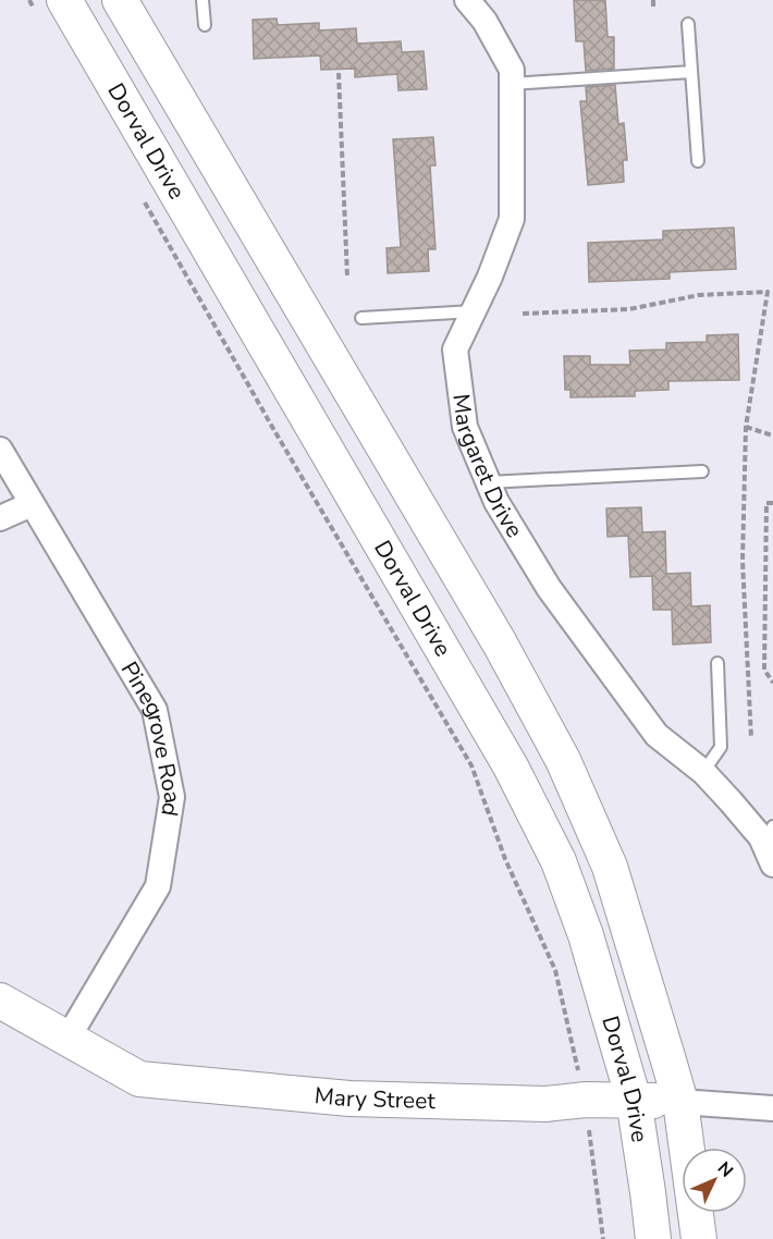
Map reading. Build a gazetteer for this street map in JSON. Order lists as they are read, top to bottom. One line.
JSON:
{"streets":{"main road":["Dorval Drive","Mary Street"],"street":["Margaret Drive","Pinegrove Road"]},"crossings":[["Dorval Drive","Mary Street"],["Pinegrove Road","Mary Street"]],"north":"top right"}
